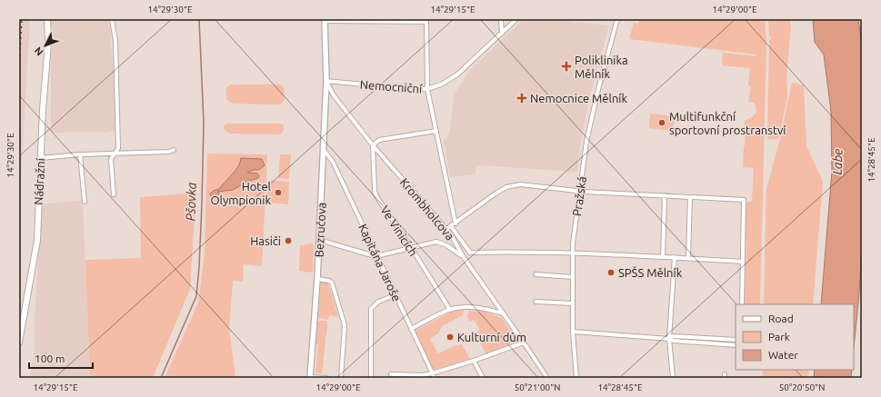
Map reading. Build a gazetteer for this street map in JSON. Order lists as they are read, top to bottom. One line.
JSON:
{"streets":{"main road":["Nádražní"],"street":["Nemocniční","Pražská","Krombholcova","Bezručova","Ve Vinicích","Kapitána Jaroše"]},"crossings":[["Nemocniční","Krombholcova"],["Nemocniční","Bezručova"],["Krombholcova","Bezručova"],["Krombholcova","Ve Vinicích"],["Bezručova","Kapitána Jaroše"]],"water":["Labe","Pšovka"],"places":{"health":["Poliklinika Mělník","Nemocnice Mělník"],"other":["Multifunkční sportovní prostranství","Hotel Olympionik","Hasiči","SPŠS Mělník","Kulturní dům"]},"legend":["Road","Park","Water"],"scale_bar":"100 m","north":"bottom left","coordinates":["14°29'30\"E","14°29'15\"E","14°29'00\"E","14°28'45\"E","50°21'00\"N","50°20'50\"N"]}
